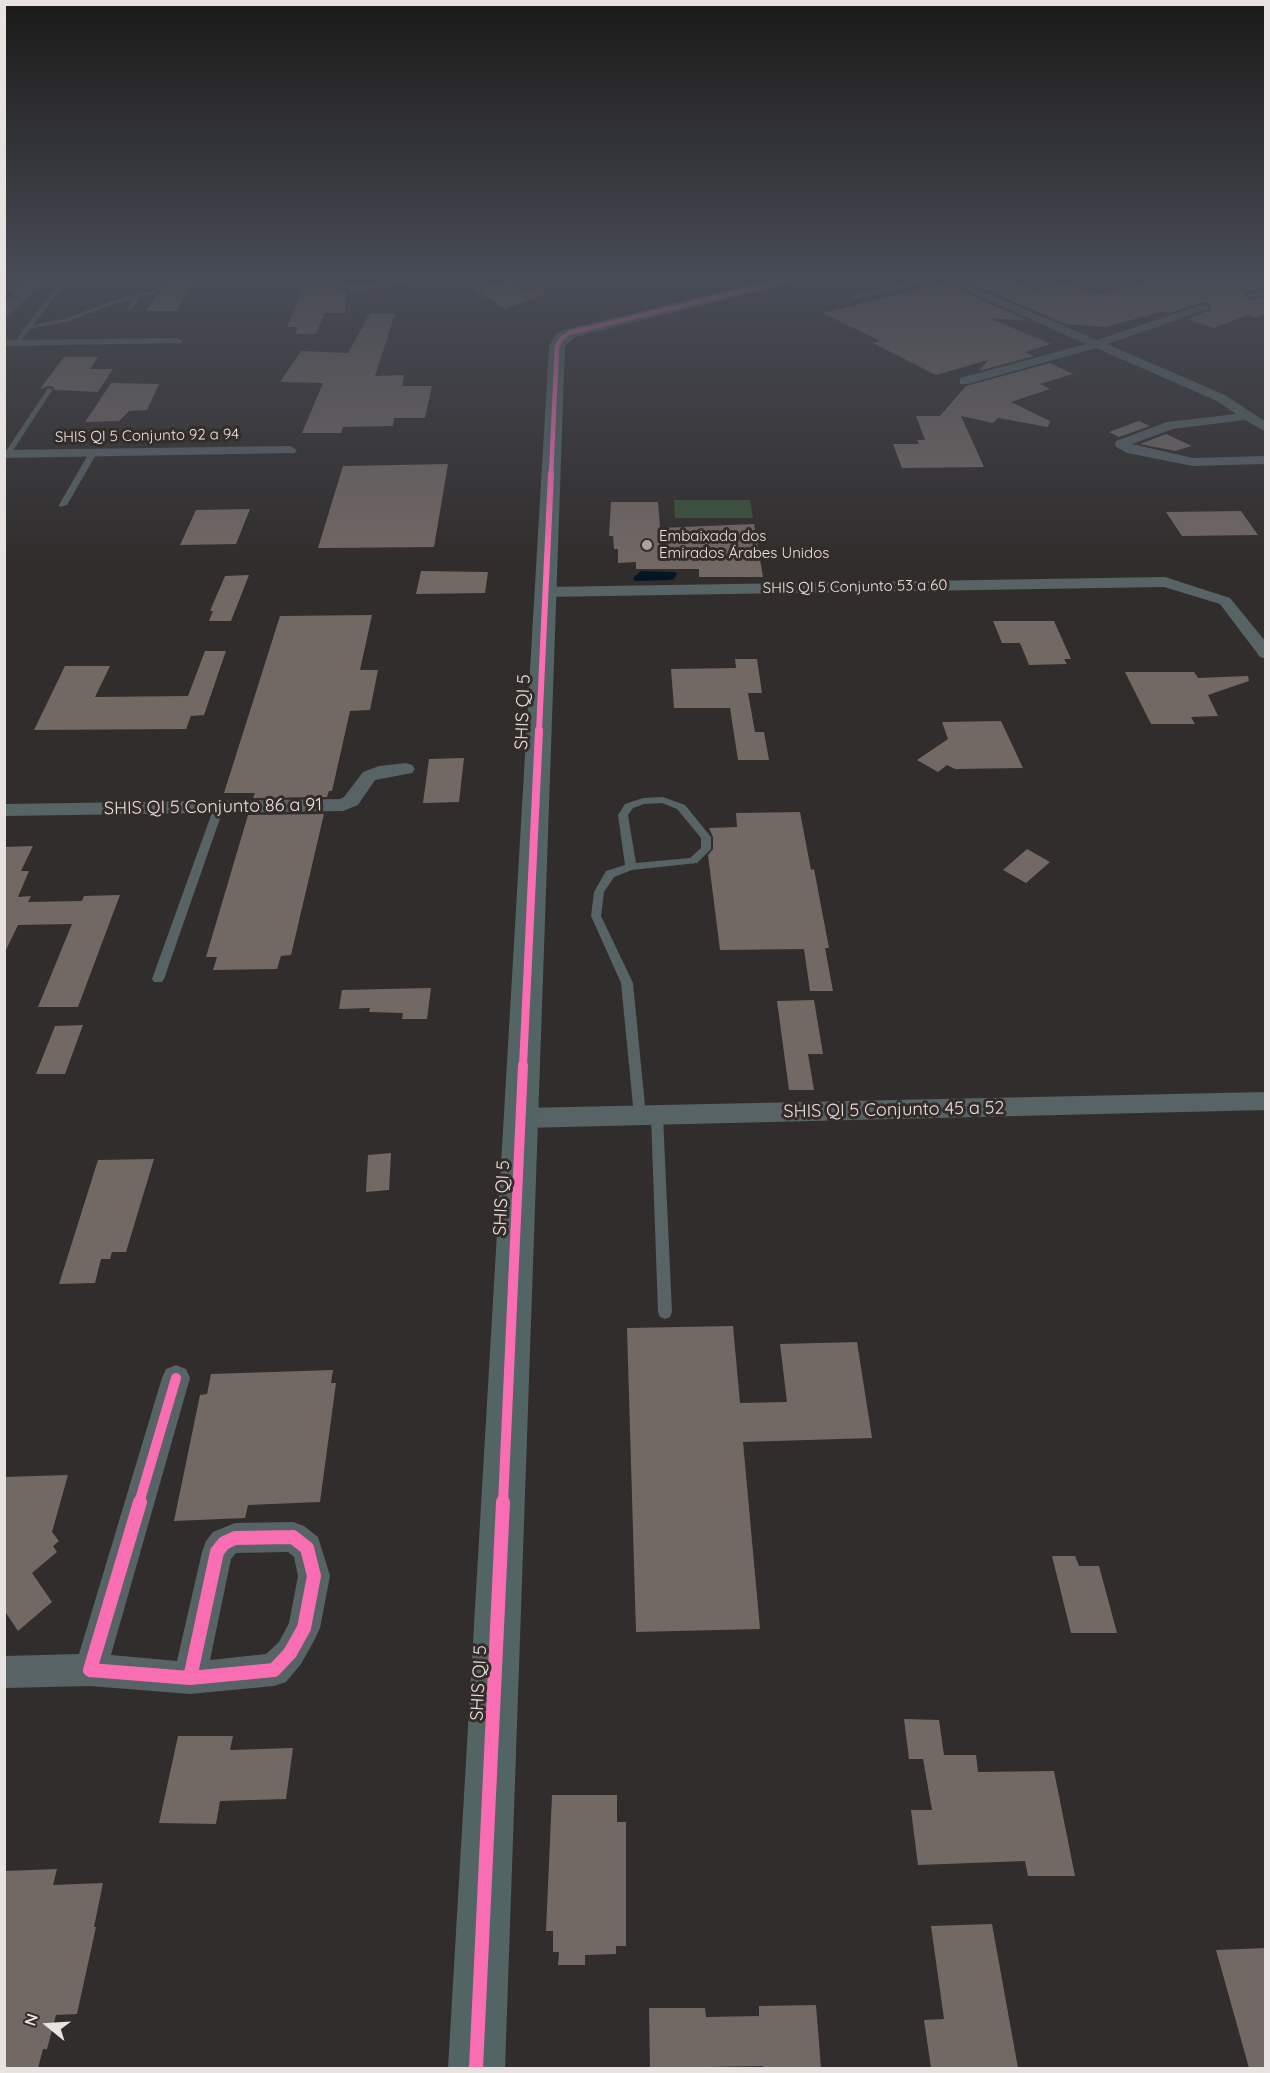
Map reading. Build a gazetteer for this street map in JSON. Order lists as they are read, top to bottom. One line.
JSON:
{"streets":{"street":["SHIS QI 5 Conjunto 92 a 94","SHIS QI 5 Conjunto 53 a 60","SHIS QI 5","SHIS QI 5 Conjunto 86 a 91","SHIS QI 5 Conjunto 45 a 52"]},"crossings":[["SHIS QI 5 Conjunto 53 a 60","SHIS QI 5"],["SHIS QI 5","SHIS QI 5 Conjunto 45 a 52"]],"places":["Embaixada dos Emirados Árabes Unidos"],"north":"left"}
